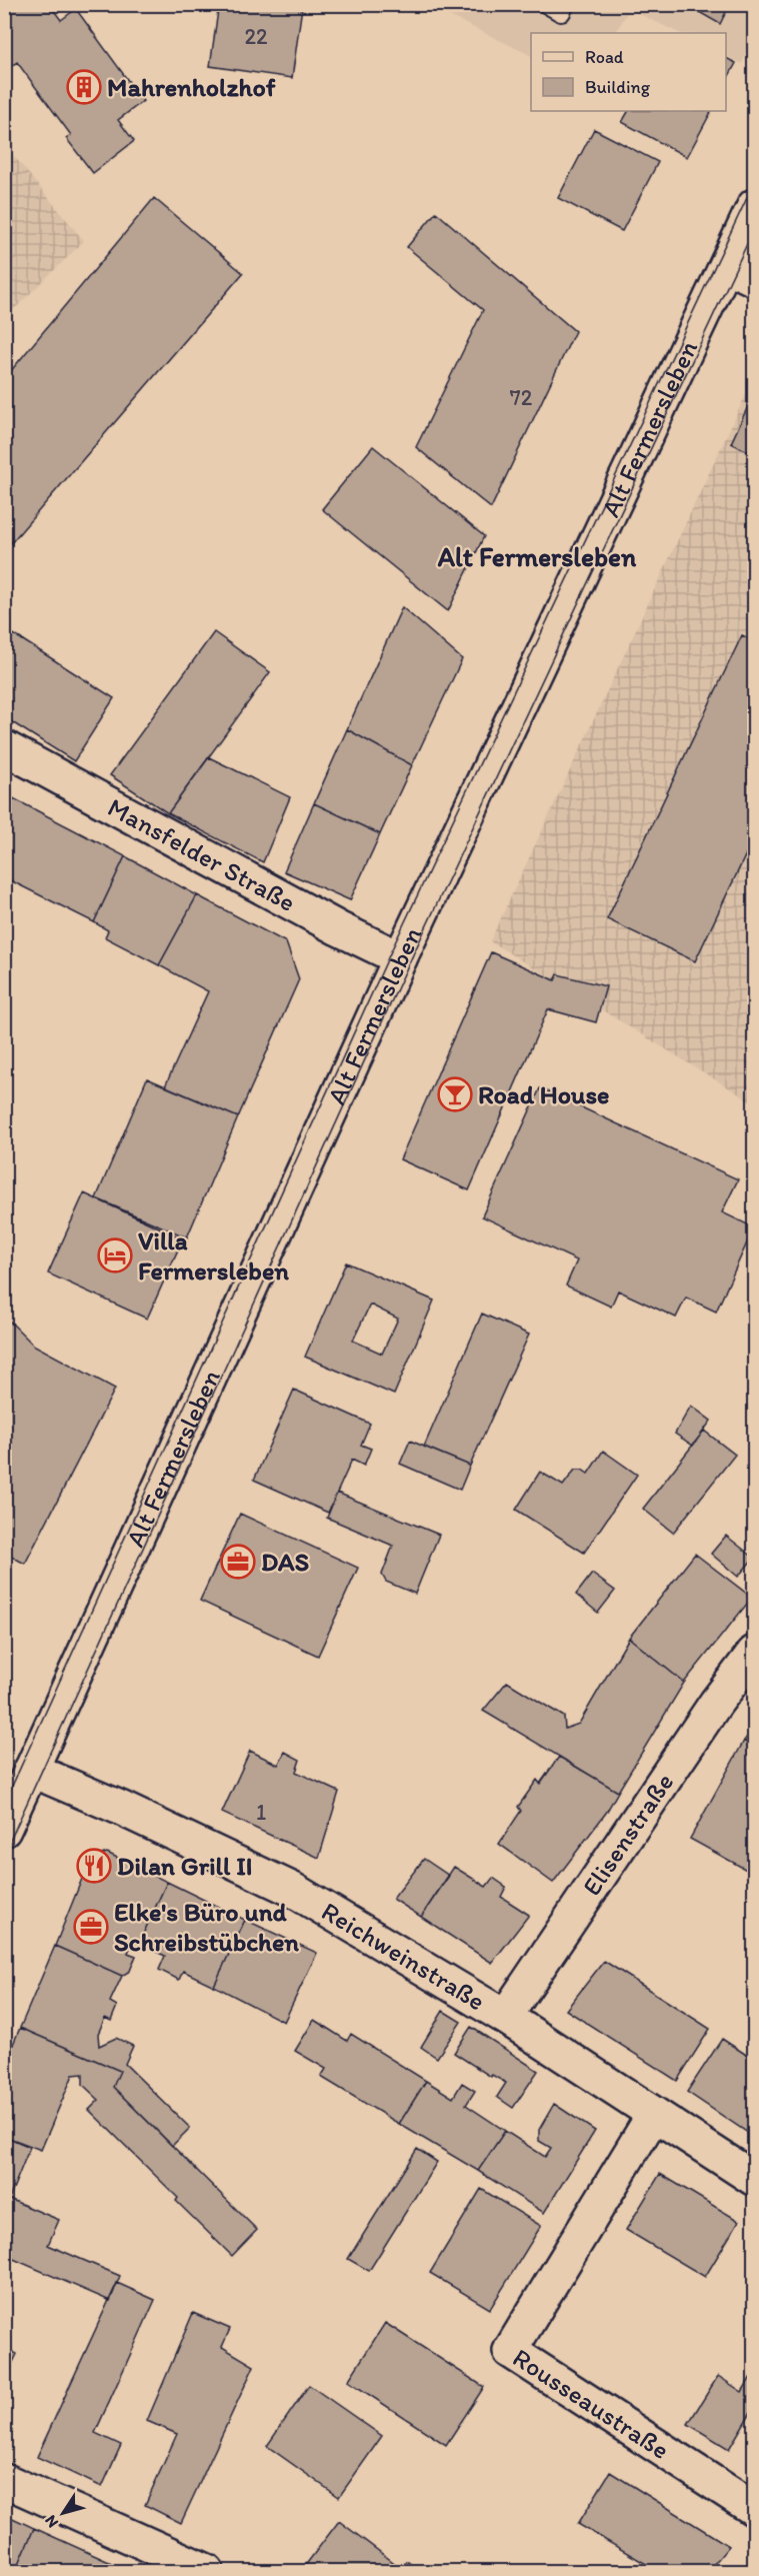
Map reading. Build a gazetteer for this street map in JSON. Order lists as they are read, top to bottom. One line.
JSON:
{"streets":{"street":["Alt Fermersleben","Mansfelder Straße","Elisenstraße","Reichweinstraße","Rousseaustraße"]},"crossings":[["Alt Fermersleben","Mansfelder Straße"],["Alt Fermersleben","Reichweinstraße"],["Elisenstraße","Reichweinstraße"],["Reichweinstraße","Rousseaustraße"]],"districts":["Alt Fermersleben"],"places":{"building":["Mahrenholzhof"],"bar":["Road House"],"hotel":["Villa Fermersleben"],"office":["DAS","Elke's Büro und Schreibstübchen"],"restaurant":["Dilan Grill II"]},"house_numbers":["22","72","1"],"legend":["Road","Building"],"north":"bottom left"}
